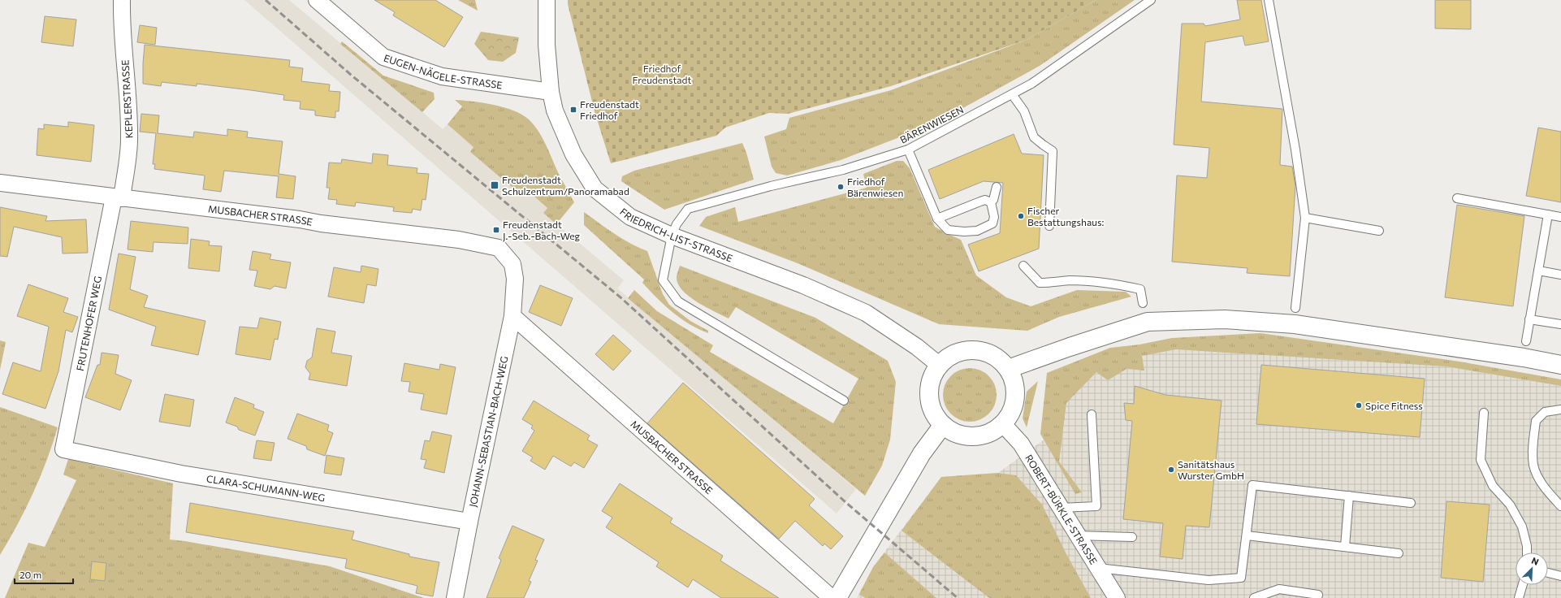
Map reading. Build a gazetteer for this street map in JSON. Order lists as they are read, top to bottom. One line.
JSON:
{"streets":{"street":["EUGEN-NÄGELE-STRASSE","KEPLERSTRASSE","MUSBACHER STRASSE","FRIEDRICH-LIST-STRASSE","FRUTENHOFER WEG","JOHANN-SEBASTIAN-BACH-WEG","CLARA-SCHUMANN-WEG","ROBERT-BÜRKLE-STRASSE"],"lane":["BÄRENWIESEN"]},"crossings":[["EUGEN-NÄGELE-STRASSE","FRIEDRICH-LIST-STRASSE"],["KEPLERSTRASSE","MUSBACHER STRASSE"],["KEPLERSTRASSE","FRUTENHOFER WEG"],["BÄRENWIESEN","FRIEDRICH-LIST-STRASSE"],["MUSBACHER STRASSE","FRUTENHOFER WEG"],["MUSBACHER STRASSE","JOHANN-SEBASTIAN-BACH-WEG"],["FRIEDRICH-LIST-STRASSE","ROBERT-BÜRKLE-STRASSE"],["FRUTENHOFER WEG","CLARA-SCHUMANN-WEG"],["JOHANN-SEBASTIAN-BACH-WEG","CLARA-SCHUMANN-WEG"]],"parks":["Friedhof Freudenstadt"],"places":{"transit":["Freudenstadt Friedhof","Freudenstadt Schulzentrum/Panoramabad","Freudenstadt J.-Seb.-Bach-Weg"],"other":["Friedhof Bärenwiesen","Fischer Bestattungshaus:","Spice Fitness","Sanitätshaus Wurster GmbH"]},"scale_bar":"20 m","north":"top right"}
